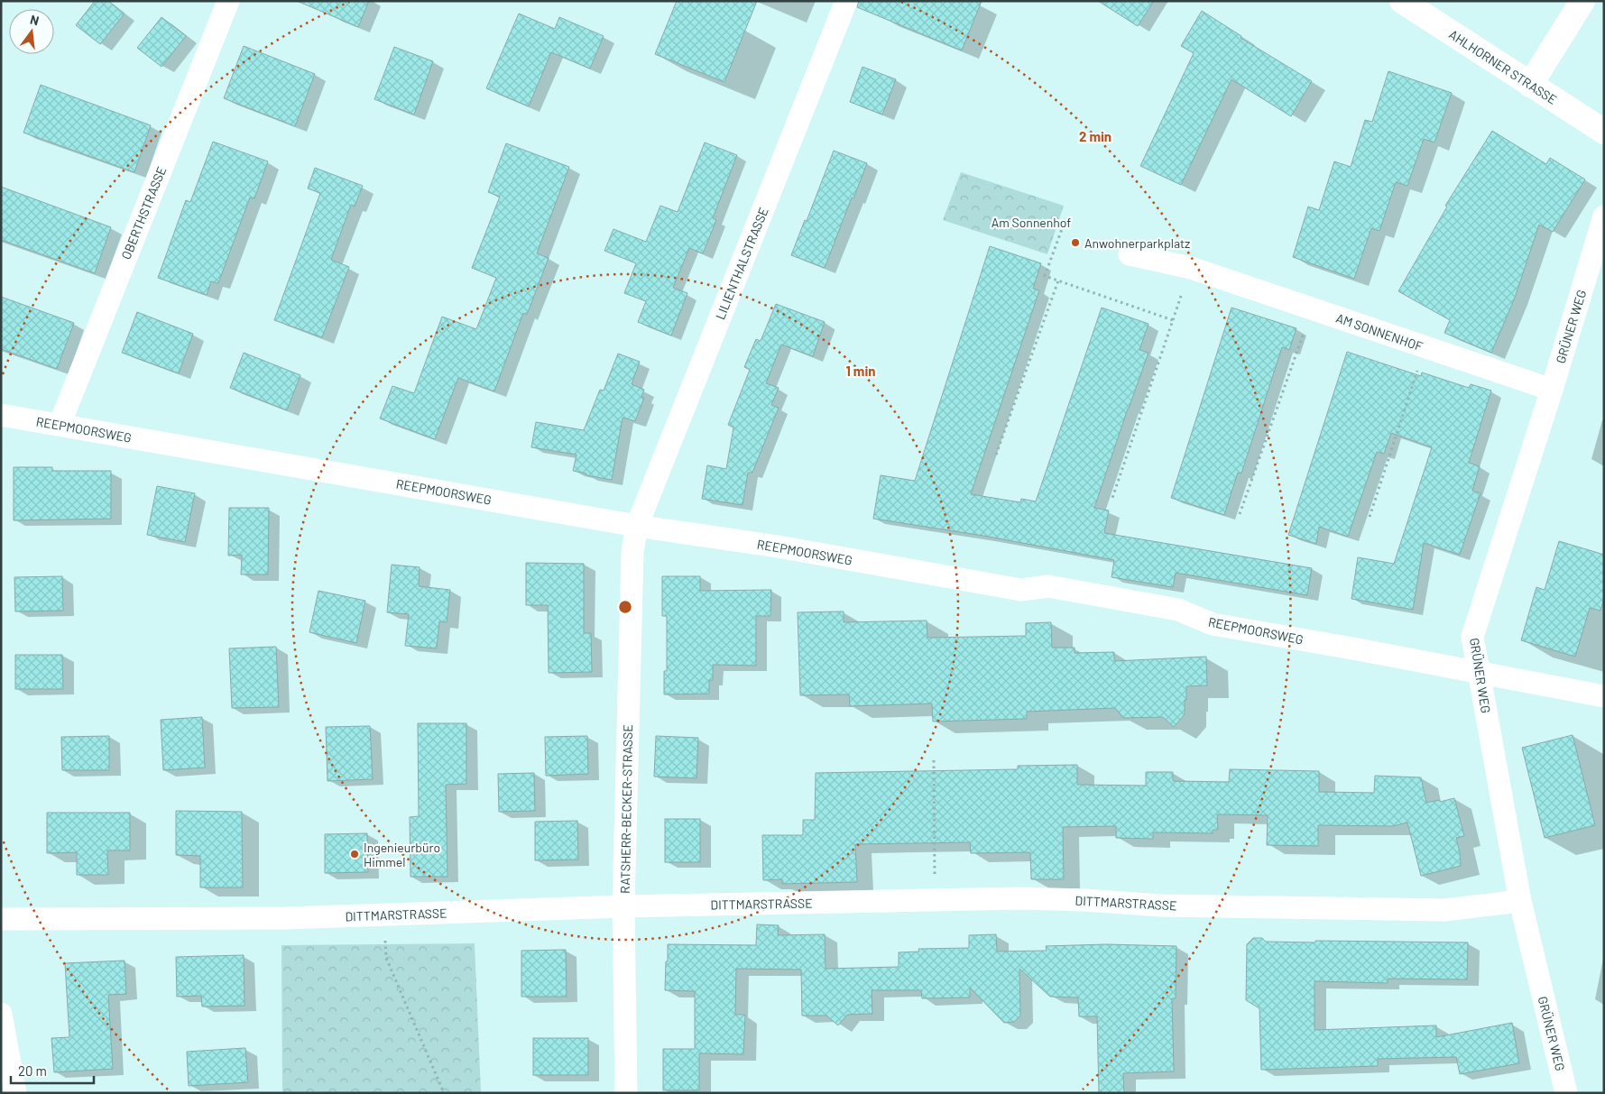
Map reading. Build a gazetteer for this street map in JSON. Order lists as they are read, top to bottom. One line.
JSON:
{"streets":{"street":["AHLHORNER STRASSE","OBERTHSTRASSE","LILIENTHALSTRASSE","GRÜNER WEG","AM SONNENHOF","REEPMOORSWEG","RATSHERR-BECKER-STRASSE","DITTMARSTRASSE"]},"crossings":[["OBERTHSTRASSE","REEPMOORSWEG"],["LILIENTHALSTRASSE","REEPMOORSWEG"],["LILIENTHALSTRASSE","RATSHERR-BECKER-STRASSE"],["GRÜNER WEG","AM SONNENHOF"],["GRÜNER WEG","REEPMOORSWEG"],["GRÜNER WEG","DITTMARSTRASSE"],["REEPMOORSWEG","RATSHERR-BECKER-STRASSE"],["RATSHERR-BECKER-STRASSE","DITTMARSTRASSE"]],"parks":["Am Sonnenhof"],"places":["Anwohnerparkplatz","Ingenieurbüro Himmel"],"scale_bar":"20 m","north":"top","rings":["2 min","1 min"]}
